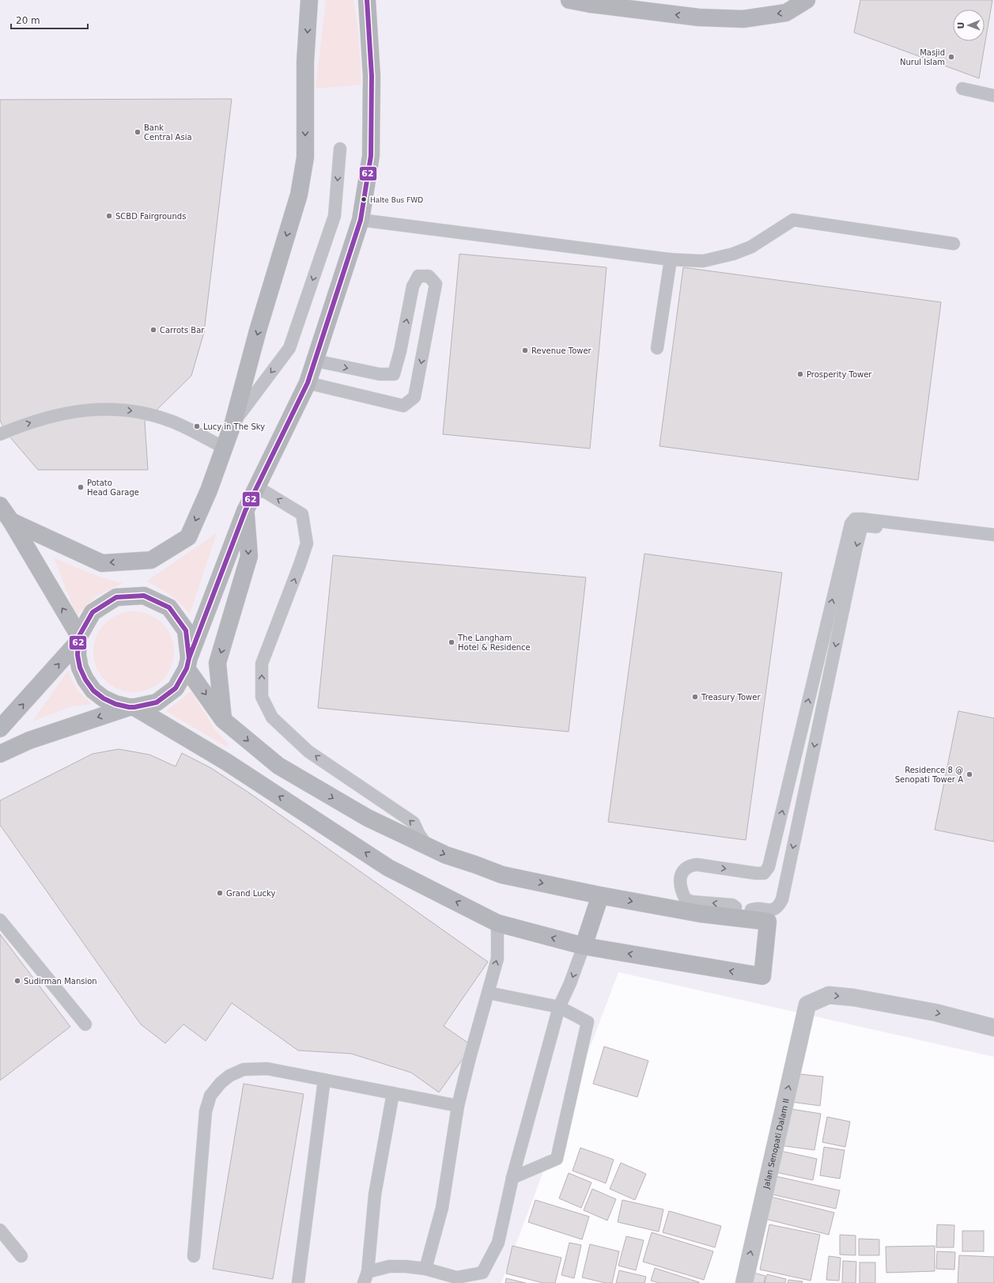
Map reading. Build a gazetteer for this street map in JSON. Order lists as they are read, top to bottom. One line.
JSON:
{"streets":{"street":["Jalan Senopati Dalam II"]},"places":["Masjid Nurul Islam","Bank Central Asia","Halte Bus FWD","SCBD Fairgrounds","Carrots Bar","Revenue Tower","Prosperity Tower","Lucy in The Sky","Potato Head Garage","The Langham Hotel & Residence","Treasury Tower","Residence 8 @ Senopati Tower A","Grand Lucky","Sudirman Mansion"],"lines":["transit line 62"],"scale_bar":"20 m","north":"left"}
